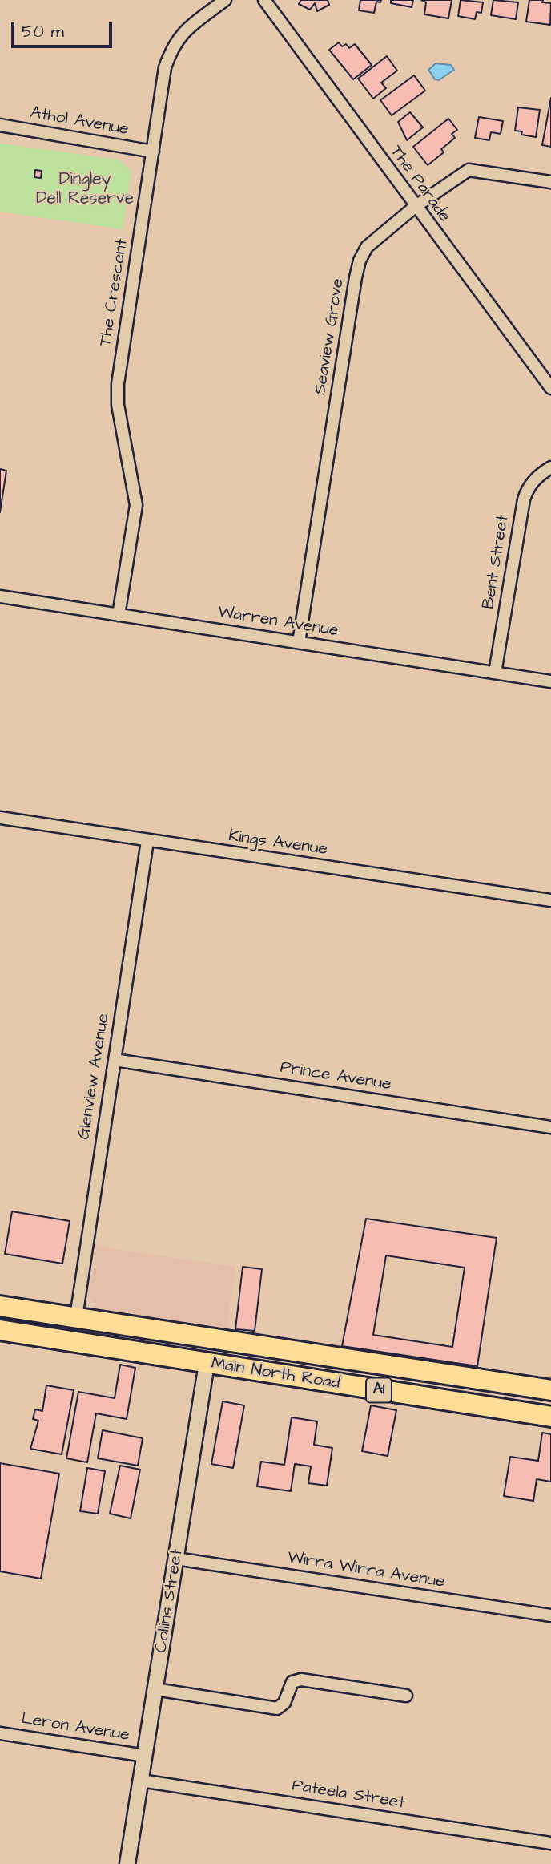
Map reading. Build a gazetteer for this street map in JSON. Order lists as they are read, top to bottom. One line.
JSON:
{"streets":{"highway":["Main North Road","A1","Collins Street"],"street":["Athol Avenue","The Parade","The Crescent","Seaview Grove","Bent Street","Warren Avenue","Kings Avenue","Glenview Avenue","Prince Avenue","Wirra Wirra Avenue","Leron Avenue","Pateela Street"]},"crossings":[["Athol Avenue","The Crescent"],["The Parade","Seaview Grove"],["The Crescent","Warren Avenue"],["Seaview Grove","Warren Avenue"],["Bent Street","Warren Avenue"],["Kings Avenue","Glenview Avenue"],["Glenview Avenue","Prince Avenue"],["Glenview Avenue","Main North Road"],["Main North Road","Collins Street"],["Wirra Wirra Avenue","Collins Street"],["Collins Street","Leron Avenue"],["Collins Street","Pateela Street"]],"parks":["Dingley Dell Reserve"],"scale_bar":"50 m"}
